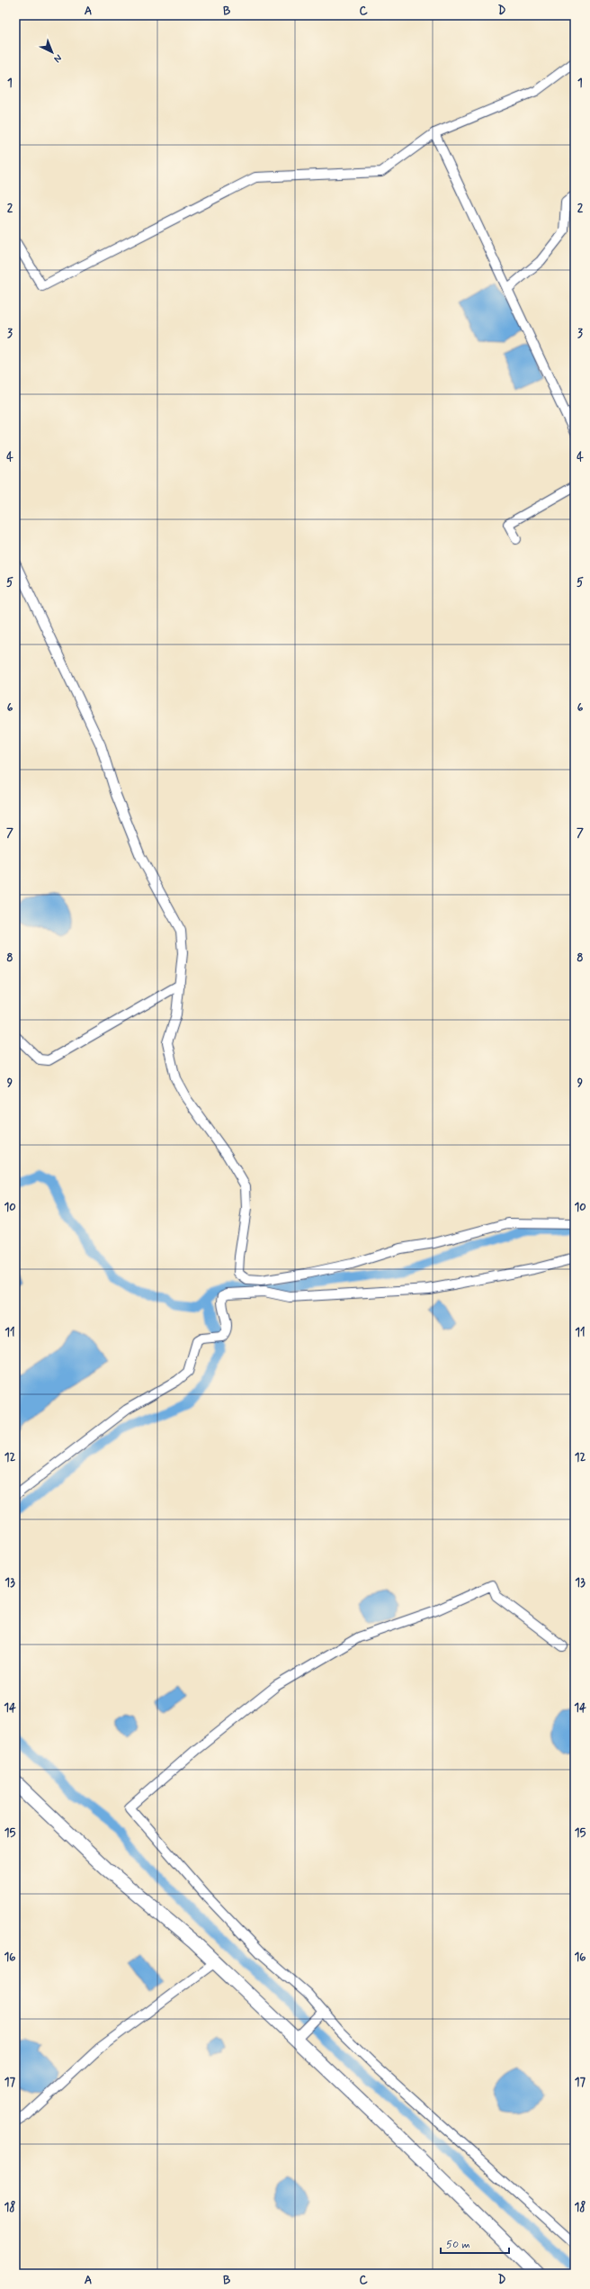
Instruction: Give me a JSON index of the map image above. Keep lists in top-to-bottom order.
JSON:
{
  "scale_bar": "50 m",
  "north": "bottom right",
  "grid": {
    "columns": [
      "A",
      "B",
      "C",
      "D"
    ],
    "rows": [
      "1",
      "2",
      "3",
      "4",
      "5",
      "6",
      "7",
      "8",
      "9",
      "10",
      "11",
      "12",
      "13",
      "14",
      "15",
      "16",
      "17",
      "18"
    ]
  }
}
